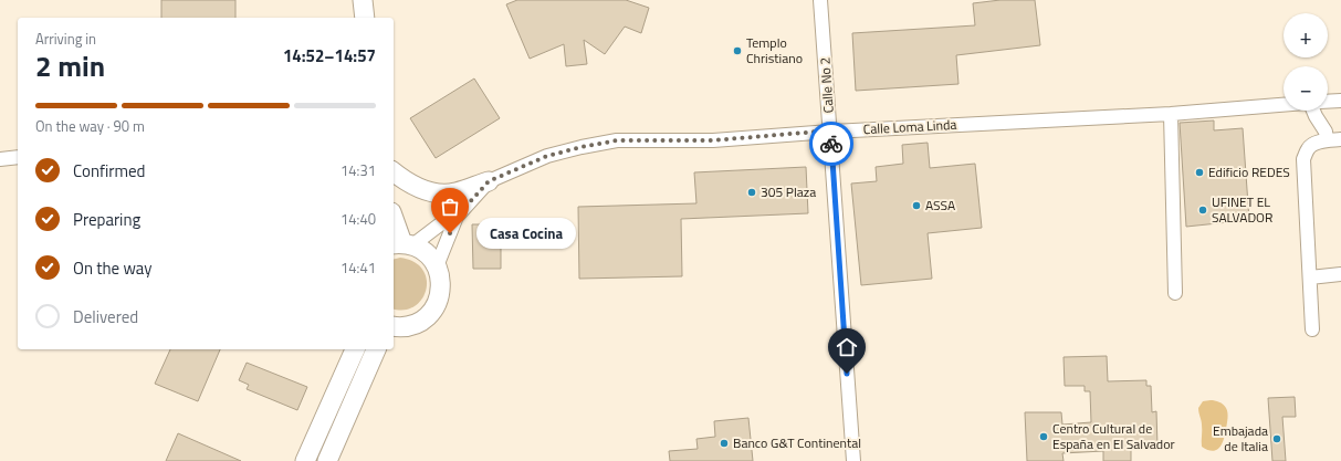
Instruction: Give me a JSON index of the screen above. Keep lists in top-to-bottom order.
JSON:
{
  "streets": {
    "street": ["Calle No 2", "Calle Loma Linda"]
  },
  "crossings": [
    ["Calle No 2", "Calle Loma Linda"]
  ],
  "places": [
    "Templo Christiano",
    "Edificio REDES",
    "305 Plaza",
    "ASSA",
    "UFINET EL SALVADOR",
    "Casa Cocina",
    "Centro Cultural de España en El Salvador",
    "Embajada de Italia",
    "Banco G&T Continental"
  ],
  "page": {
    "map_buttons": ["+", "−"],
    "heading": ["2 min", "Arriving in", "14:52–14:57"],
    "bar": "On the way · 90 m",
    "list": [
      ["Confirmed", "14:31"],
      ["Preparing", "14:40"],
      ["On the way", "14:41"],
      "Delivered"
    ],
    "bubble": "Casa Cocina"
  }
}
